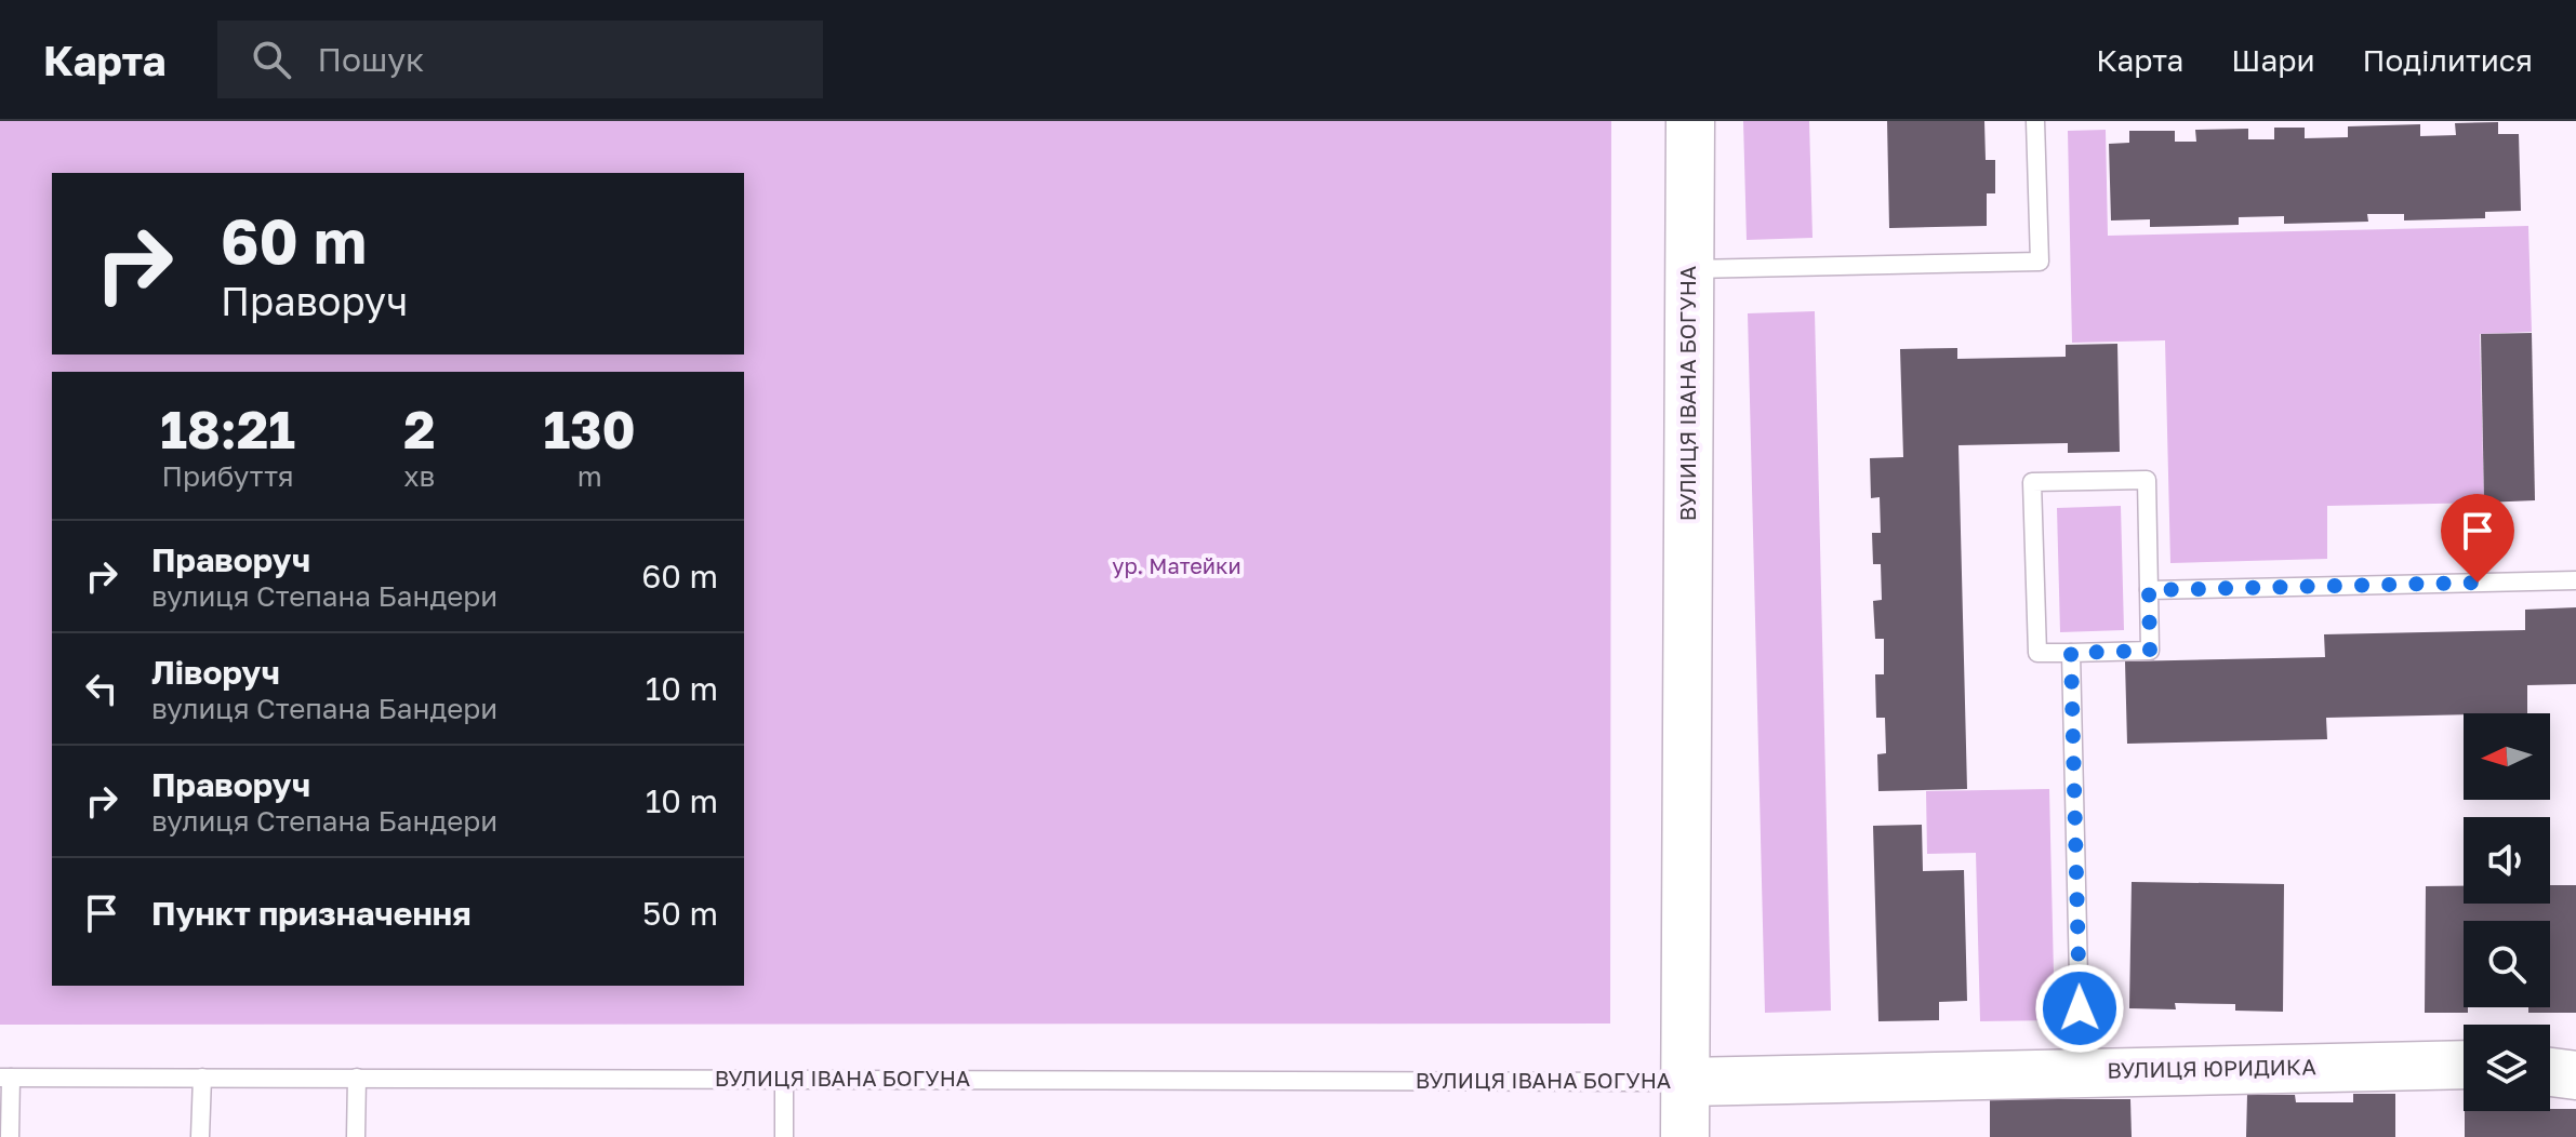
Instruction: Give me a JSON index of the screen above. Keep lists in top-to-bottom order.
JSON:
{
  "streets": {
    "main road": ["ВУЛИЦЯ ІВАНА БОГУНА", "ВУЛИЦЯ ЮРИДИКА"]
  },
  "crossings": [
    ["ВУЛИЦЯ ІВАНА БОГУНА", "ВУЛИЦЯ ЮРИДИКА"]
  ],
  "parks": ["ур. Матейки"],
  "north": "left",
  "page": {
    "header": "Карта",
    "search": "Пошук",
    "nav": ["Карта", "Шари", "Поділитися"],
    "turn": ["60 m", "Праворуч"],
    "eta": [
      "18:21",
      "Прибуття",
      "2",
      "хв",
      "130",
      "m"
    ],
    "list": [
      {
        "name": "Праворуч",
        "note": "вулиця Степана Бандери",
        "value": "60 m"
      },
      {
        "name": "Ліворуч",
        "note": "вулиця Степана Бандери",
        "value": "10 m"
      },
      {
        "name": "Праворуч",
        "note": "вулиця Степана Бандери",
        "value": "10 m"
      },
      {
        "name": "Пункт призначення",
        "value": "50 m"
      }
    ]
  }
}
